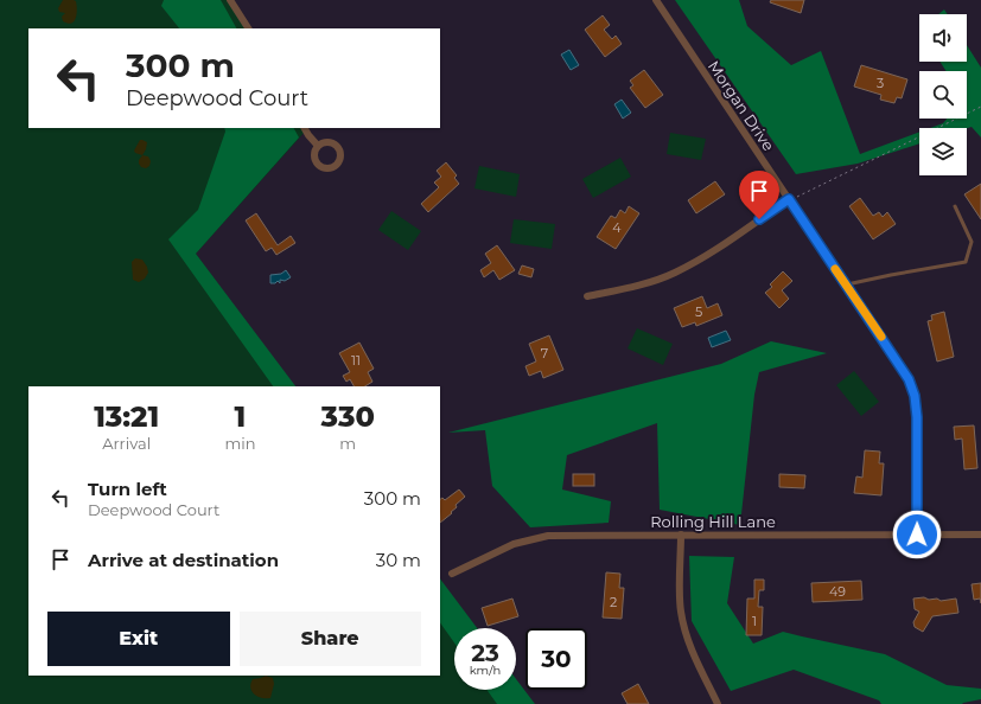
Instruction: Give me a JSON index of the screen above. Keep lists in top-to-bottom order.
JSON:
{
  "streets": {
    "street": ["Morgan Drive", "Rolling Hill Lane"]
  },
  "crossings": [
    ["Morgan Drive", "Rolling Hill Lane"]
  ],
  "house_numbers": [
    "3",
    "4",
    "5",
    "7",
    "11",
    "49",
    "2",
    "1"
  ],
  "page": {
    "turn": ["300 m", "Deepwood Court"],
    "eta": [
      "13:21",
      "Arrival",
      "1",
      "min",
      "330",
      "m"
    ],
    "list": [
      {
        "name": "Turn left",
        "note": "Deepwood Court",
        "value": "300 m"
      },
      {
        "name": "Arrive at destination",
        "value": "30 m"
      }
    ],
    "buttons": ["Exit", "Share"],
    "speed": "23 km/h",
    "limit": "30"
  }
}
